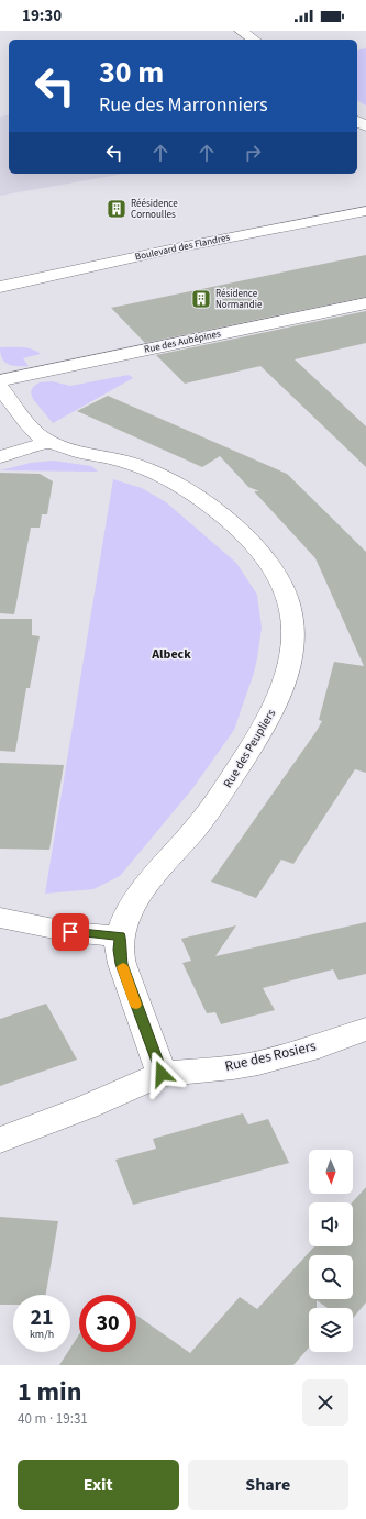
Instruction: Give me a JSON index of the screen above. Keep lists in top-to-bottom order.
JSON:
{
  "streets": {
    "street": [
      "Boulevard des Flandres",
      "Rue des Aubépines",
      "Rue des Peupliers",
      "Rue des Rosiers"
    ]
  },
  "crossings": [
    ["Rue des Peupliers", "Rue des Rosiers"]
  ],
  "districts": ["Albeck"],
  "places": {
    "building": ["Réésidence Cornoulles", "Résidence Normandie"]
  },
  "north": "bottom",
  "page": {
    "status": "19:30",
    "turn": ["30 m", "Rue des Marronniers"],
    "speed": "21 km/h",
    "limit": "30",
    "heading": ["1 min", "40 m · 19:31"],
    "buttons": ["Exit", "Share"]
  }
}
